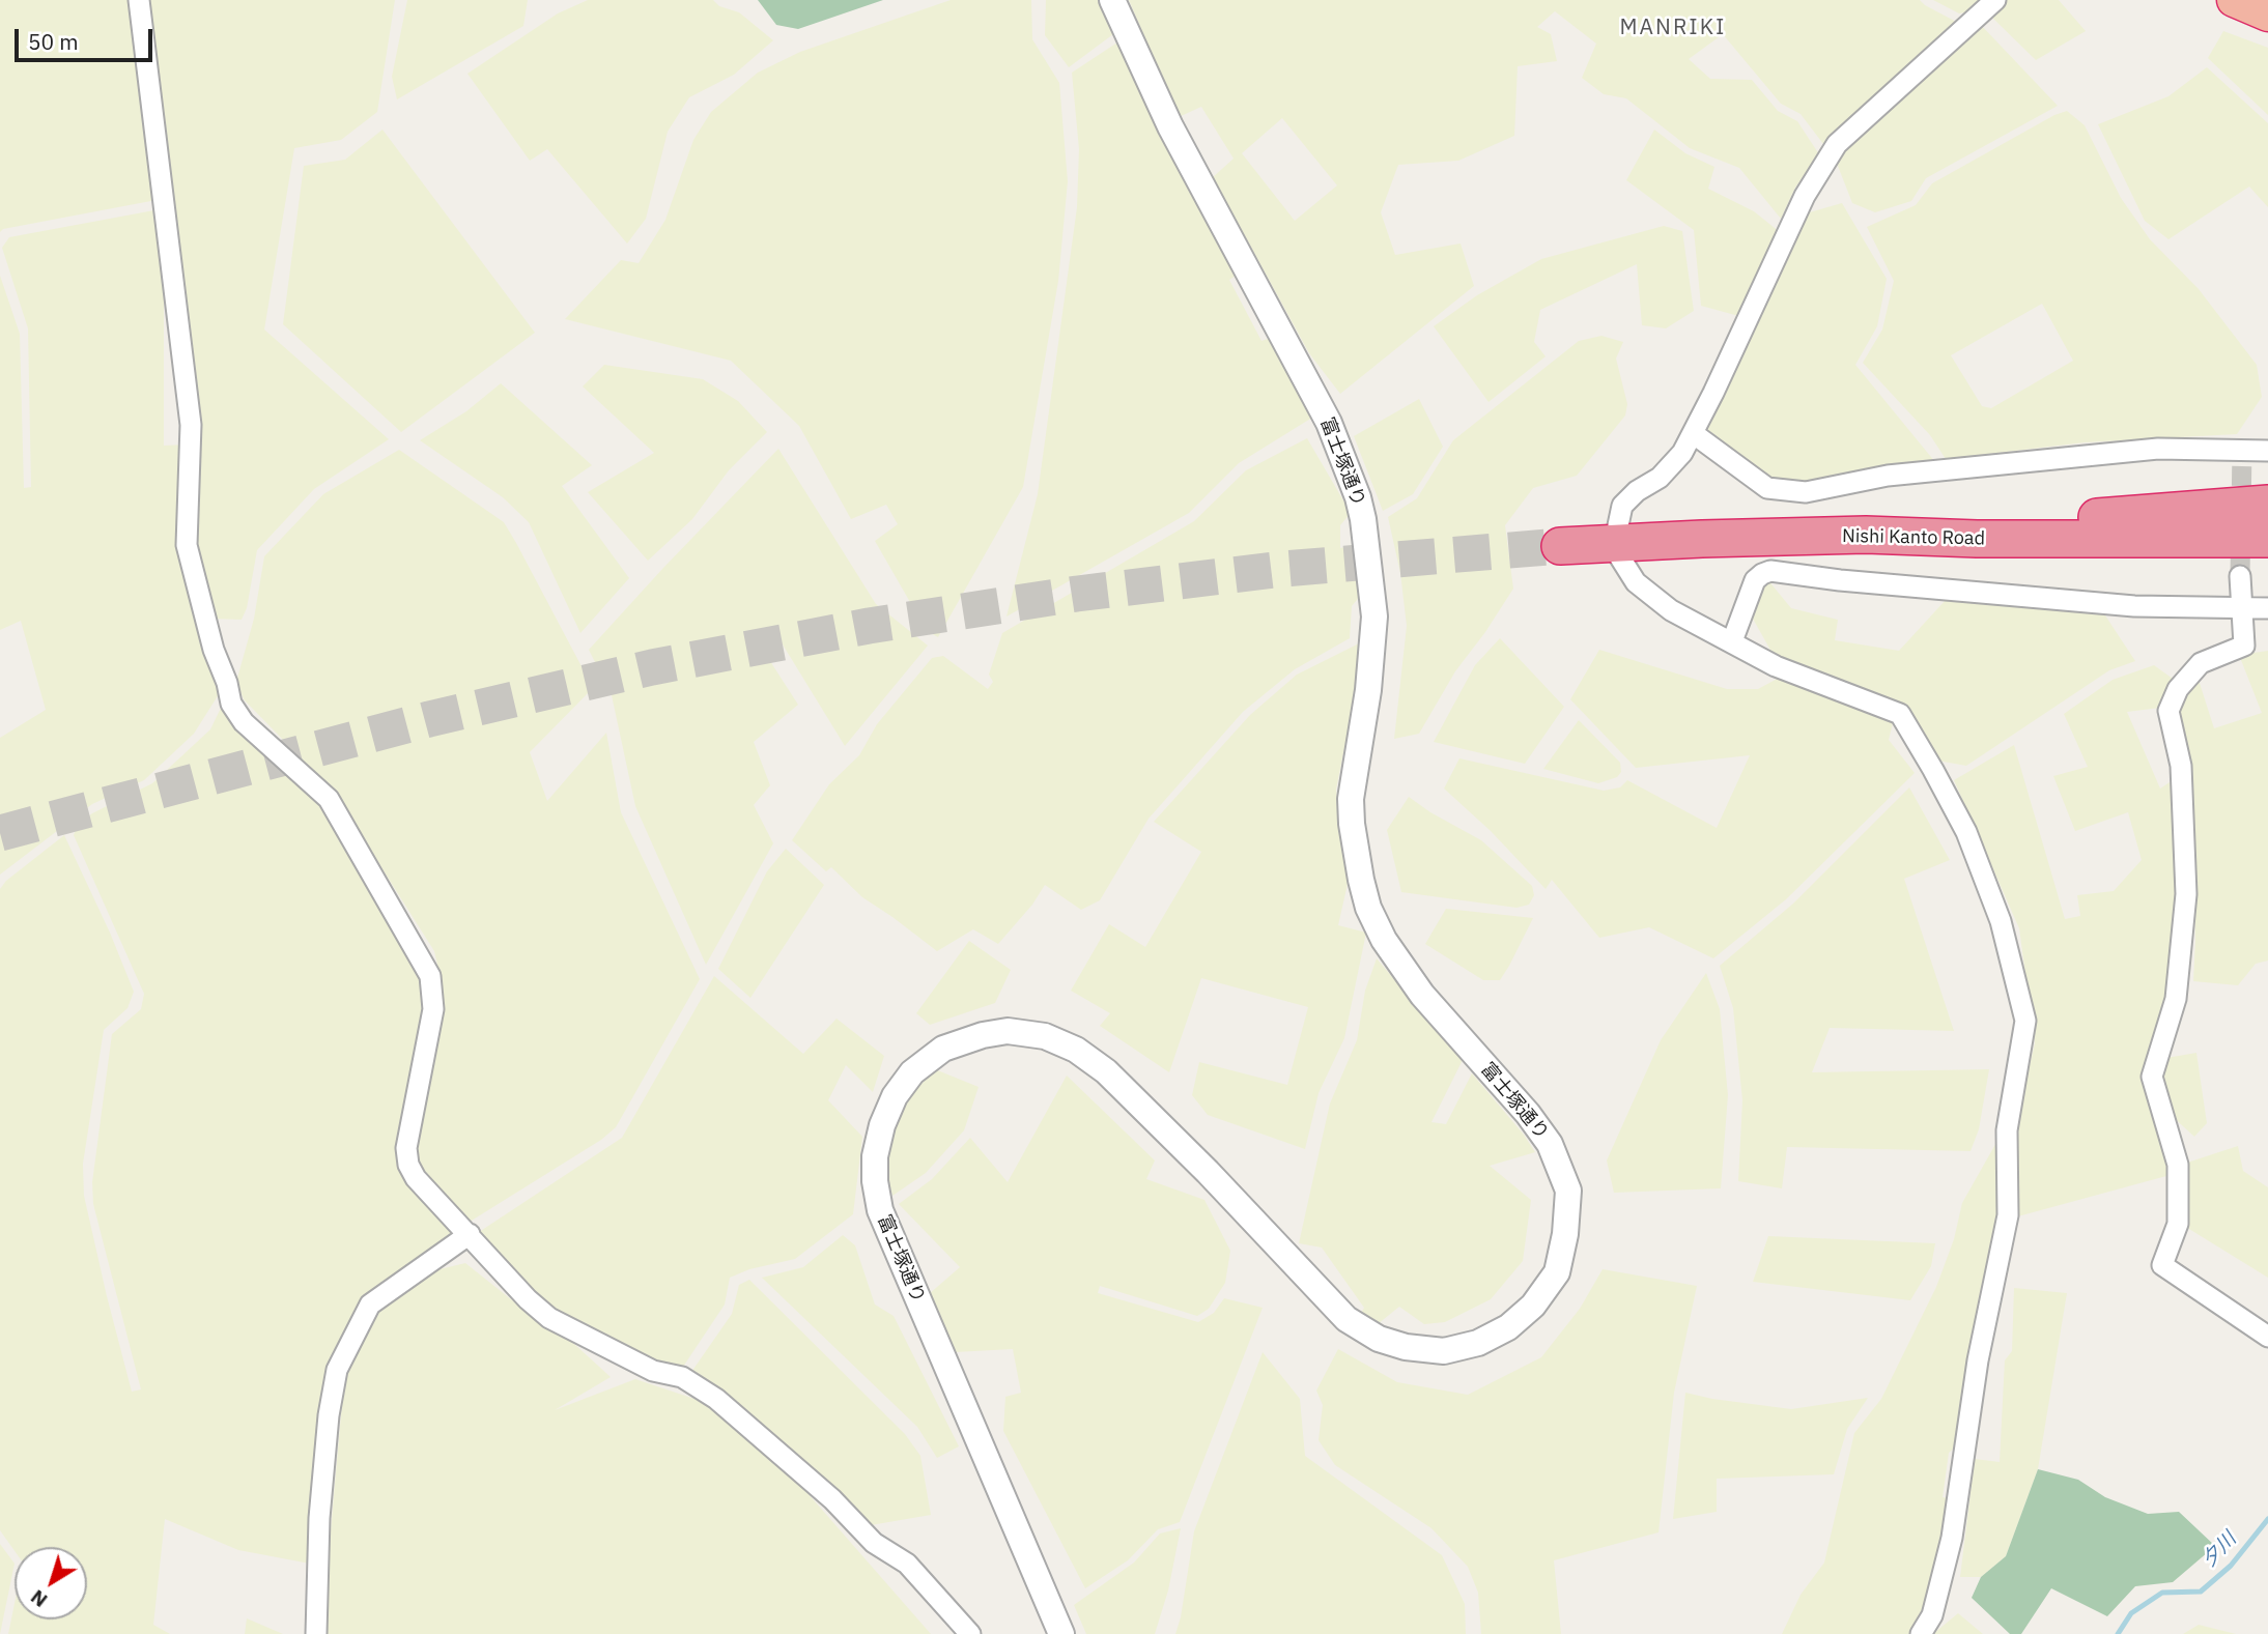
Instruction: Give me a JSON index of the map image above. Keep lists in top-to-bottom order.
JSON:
{
  "streets": {
    "highway": ["Nishi Kanto Road"],
    "street": ["富士塚通り"]
  },
  "districts": ["MANRIKI"],
  "water": ["夕川"],
  "scale_bar": "50 m",
  "north": "bottom left"
}
